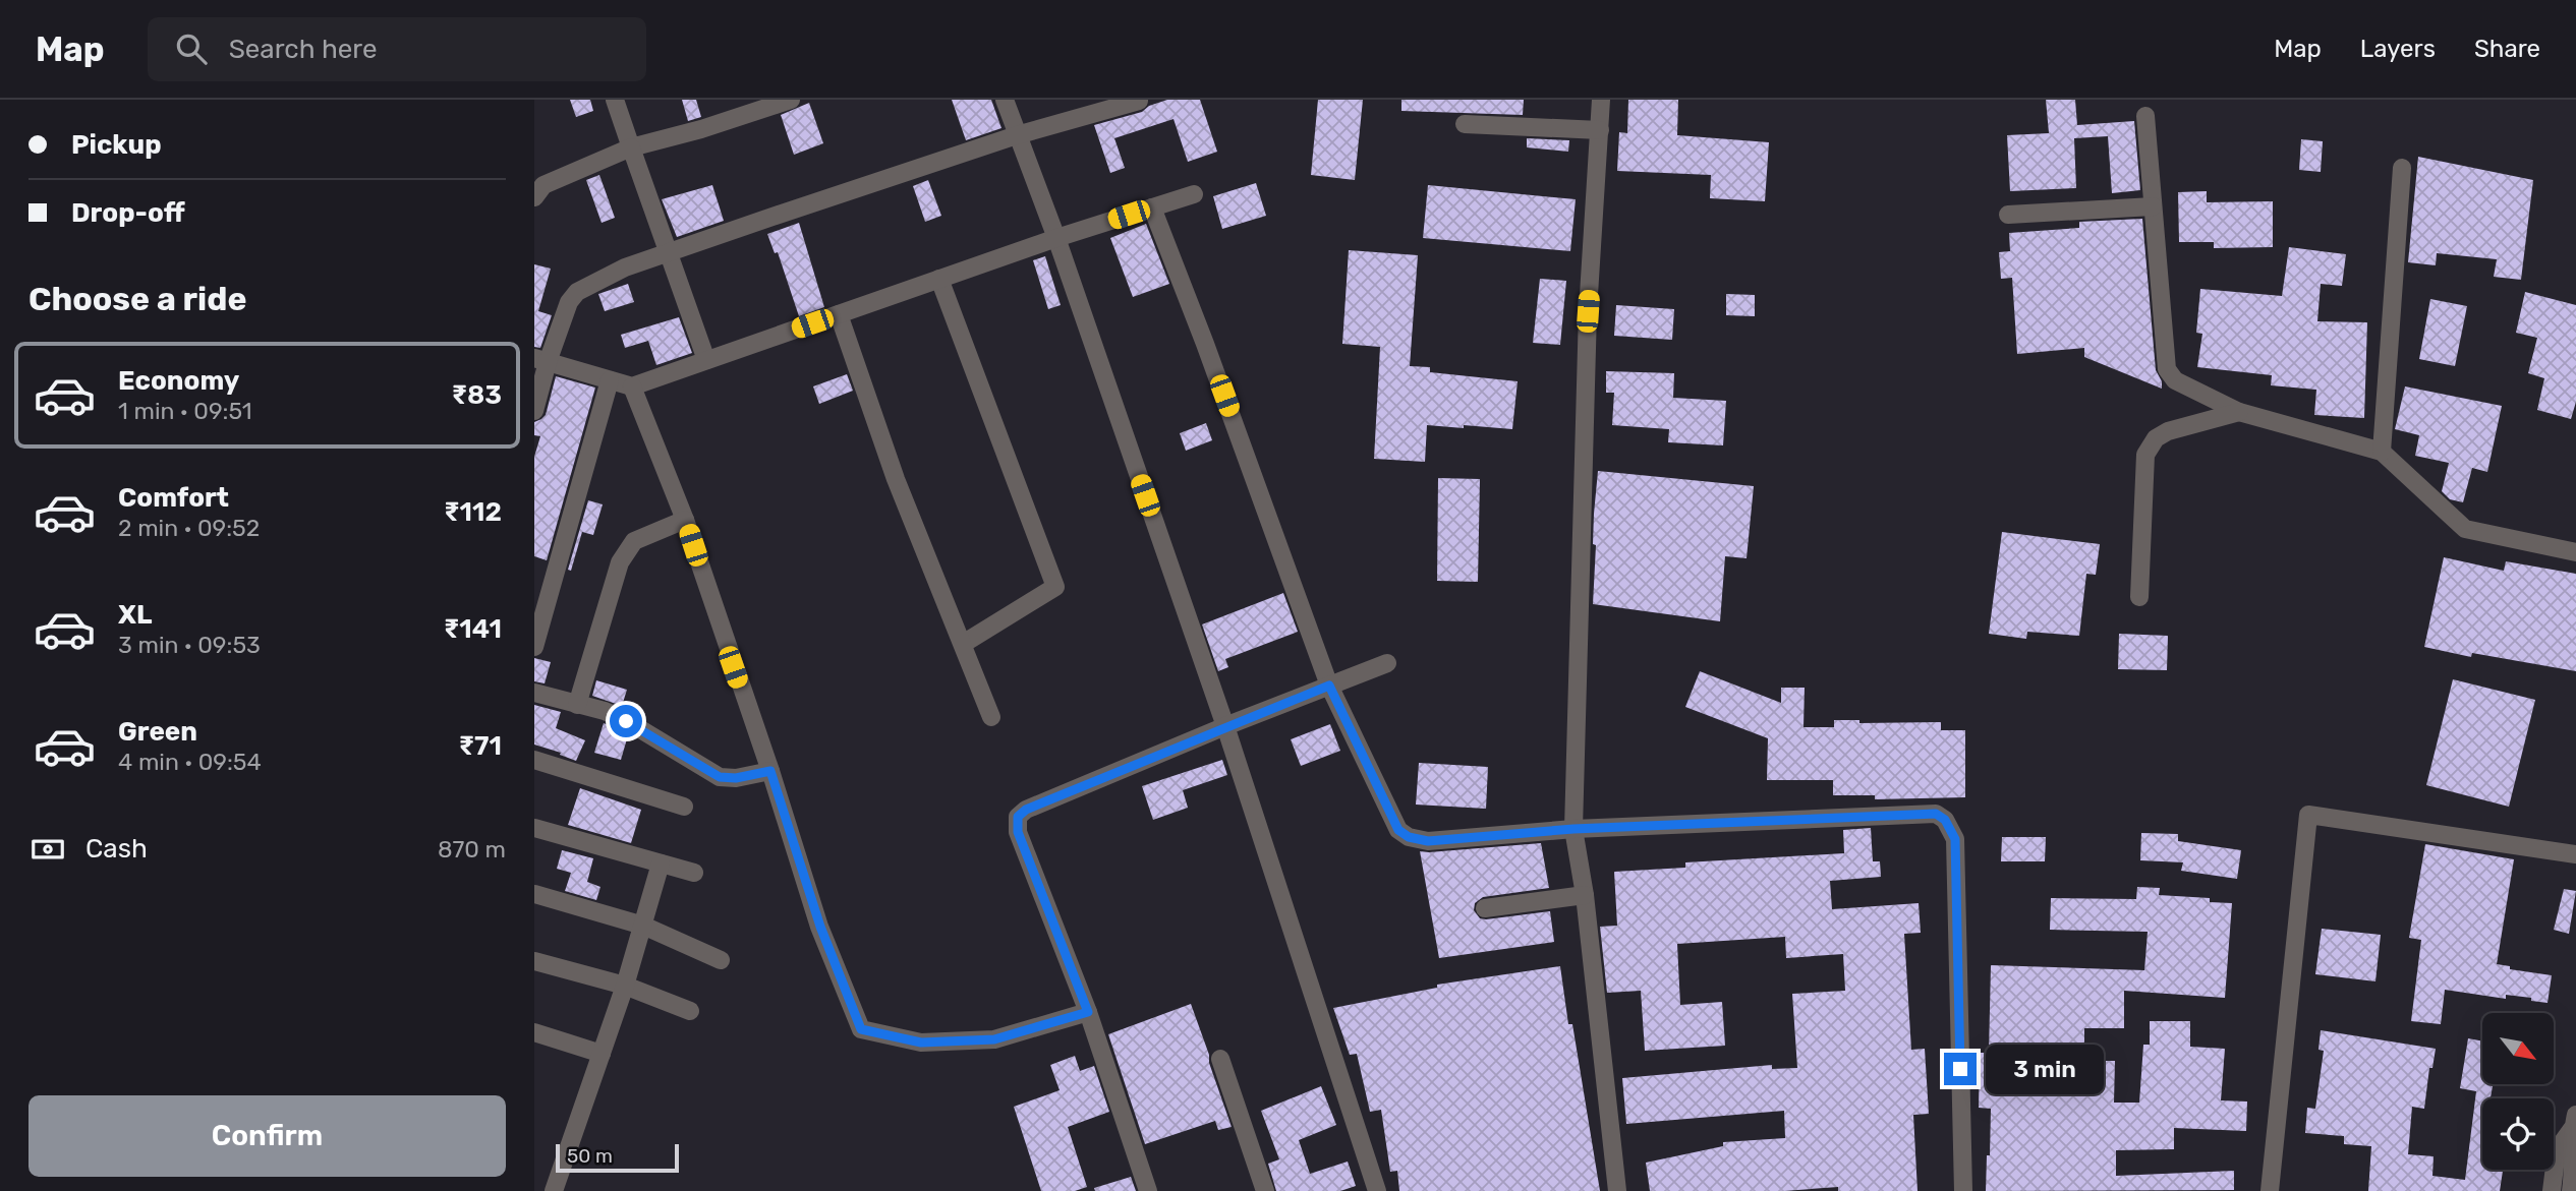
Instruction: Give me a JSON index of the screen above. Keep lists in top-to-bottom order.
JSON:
{
  "scale_bar": "50 m",
  "north": "bottom right",
  "page": {
    "header": "Map",
    "search": "Search here",
    "nav": ["Map", "Layers", "Share"],
    "banner": ["Pickup", "Drop-off"],
    "heading": "Choose a ride",
    "list": [
      {
        "name": "Economy",
        "note": "1 min · 09:51",
        "value": "₹83"
      },
      {
        "name": "Comfort",
        "note": "2 min · 09:52",
        "value": "₹112"
      },
      {
        "name": "XL",
        "note": "3 min · 09:53",
        "value": "₹141"
      },
      {
        "name": "Green",
        "note": "4 min · 09:54",
        "value": "₹71"
      }
    ],
    "pay": ["Cash", "870 m"],
    "bubble": "3 min",
    "buttons": "Confirm",
    "scale": "50 m"
  }
}
